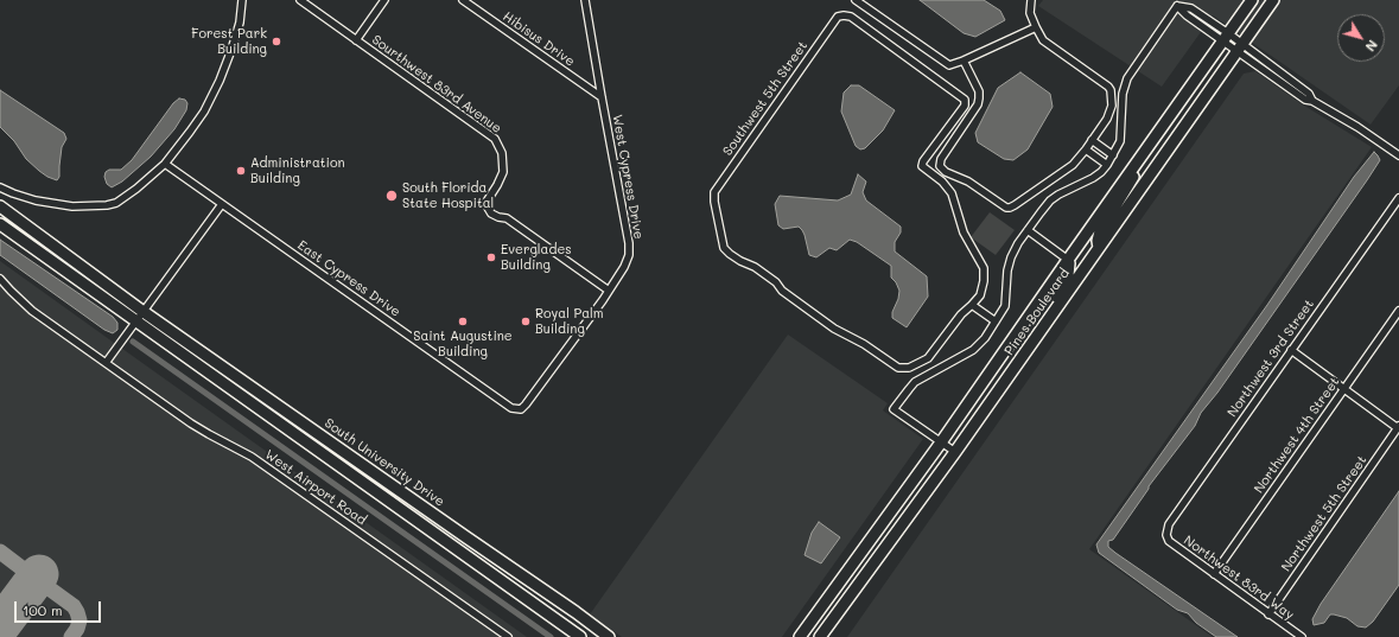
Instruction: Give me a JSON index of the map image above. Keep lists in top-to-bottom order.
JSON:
{
  "streets": {
    "main road": ["Pines Boulevard", "South University Drive"],
    "street": [
      "Hibisus Drive",
      "Sourthwest 83rd Avenue",
      "Southwest 5th Street",
      "West Cypress Drive",
      "East Cypress Drive",
      "Northwest 3rd Street",
      "Northwest 4th Street",
      "West Airport Road",
      "Northwest 5th Street",
      "Northwest 83rd Way"
    ]
  },
  "crossings": [
    ["Hibisus Drive", "West Cypress Drive"],
    ["Sourthwest 83rd Avenue", "West Cypress Drive"],
    ["West Cypress Drive", "East Cypress Drive"],
    ["Northwest 3rd Street", "Northwest 83rd Way"],
    ["Northwest 4th Street", "Northwest 83rd Way"],
    ["Northwest 5th Street", "Northwest 83rd Way"]
  ],
  "places": [
    "Forest Park Building",
    "Administration Building",
    "South Florida State Hospital",
    "Everglades Building",
    "Saint Augustine Building",
    "Royal Palm Building"
  ],
  "scale_bar": "100 m",
  "north": "bottom right"
}
